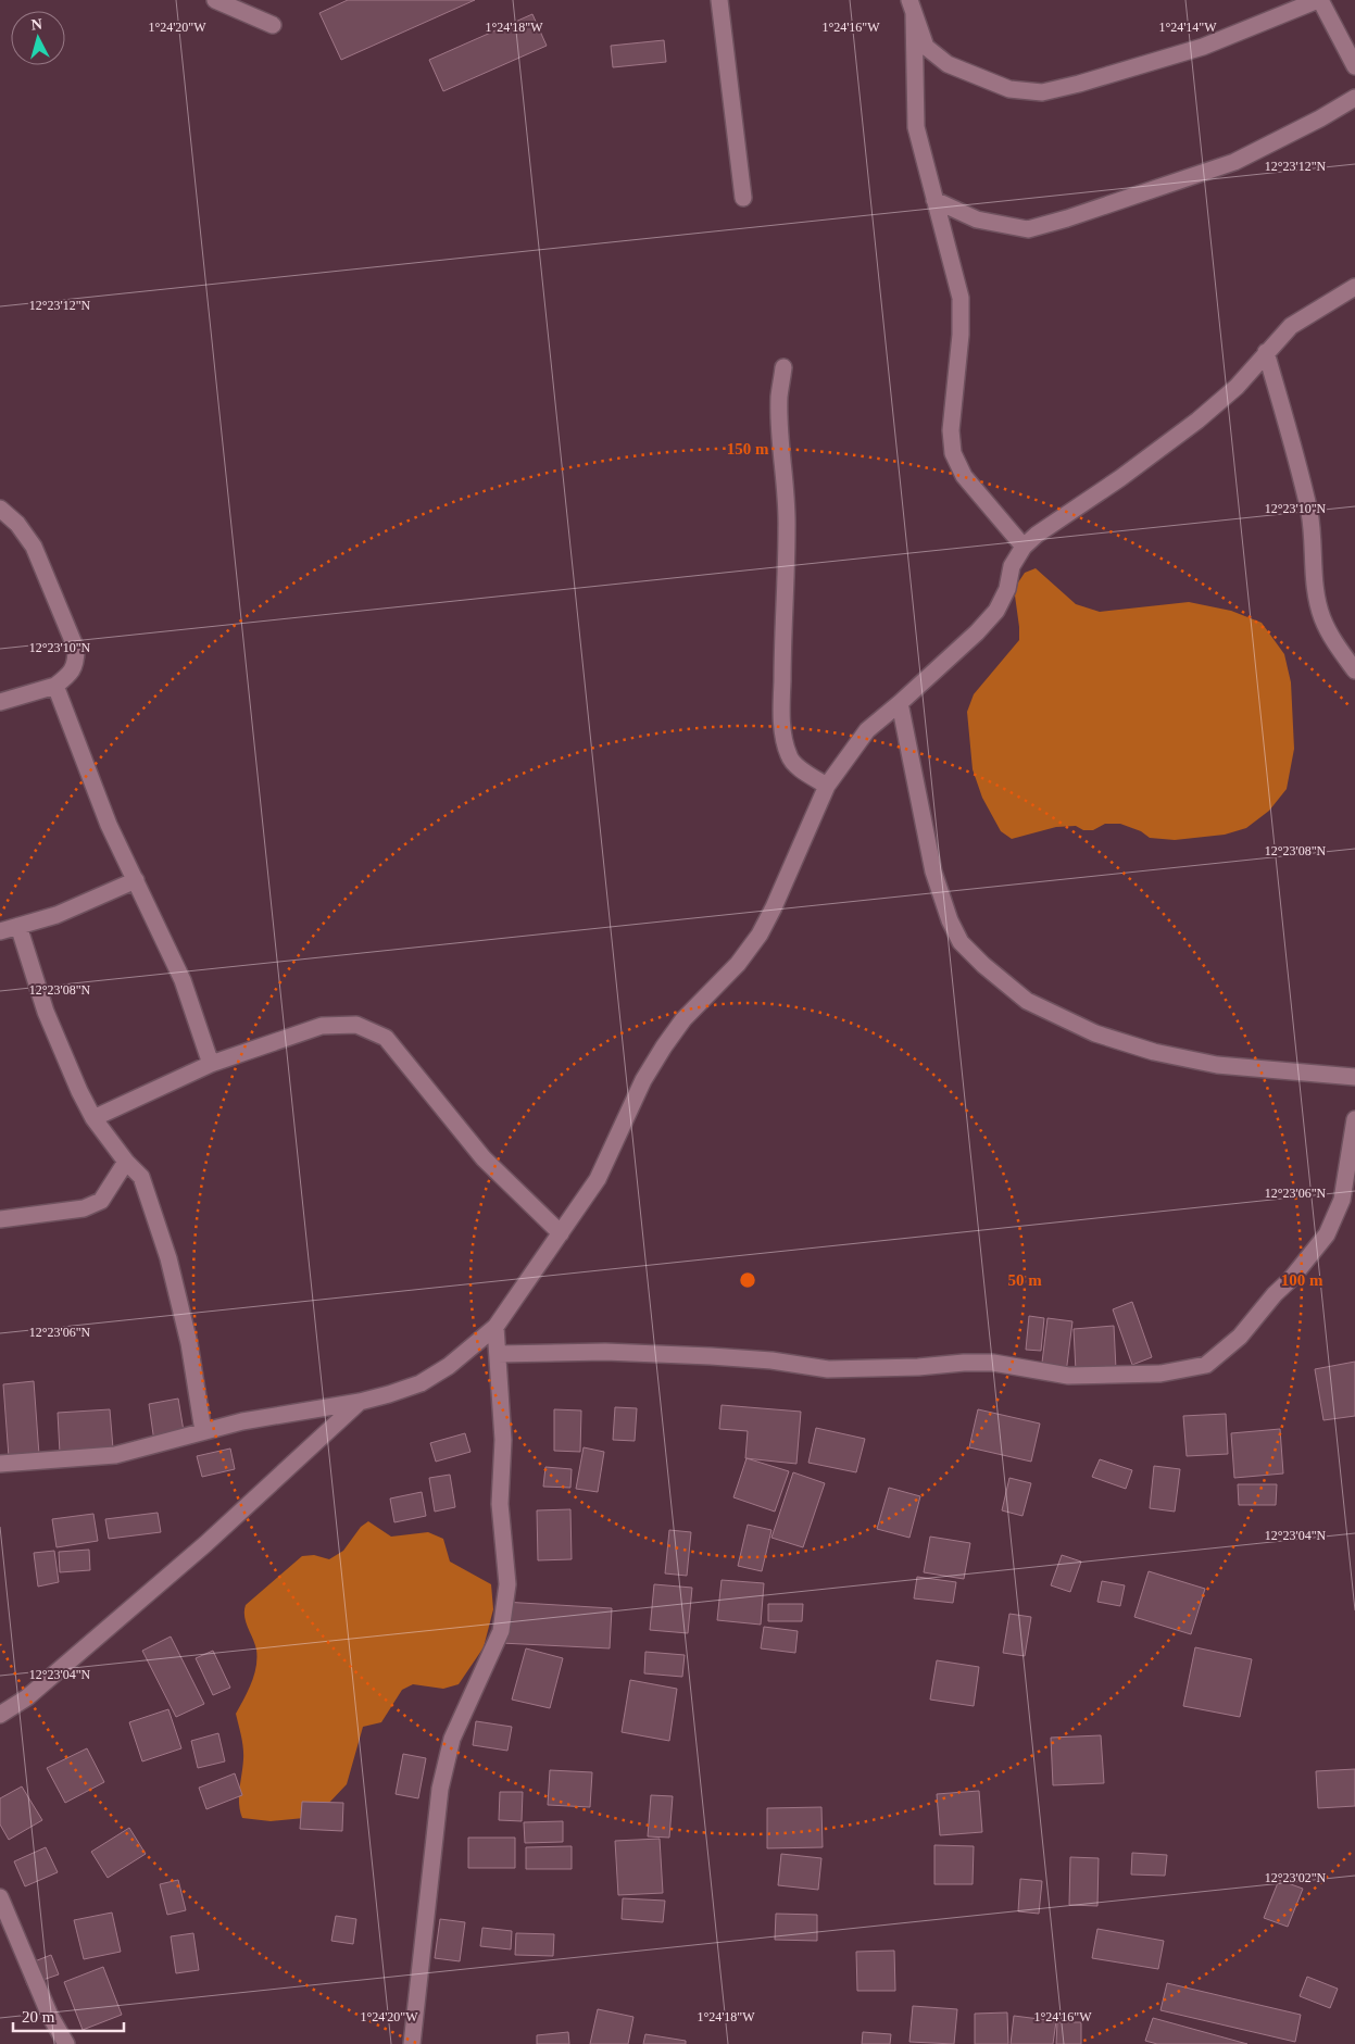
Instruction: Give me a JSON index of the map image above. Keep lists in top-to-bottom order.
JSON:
{
  "scale_bar": "20 m",
  "north": "top",
  "coordinates": [
    "1°24'20\"W",
    "1°24'18\"W",
    "1°24'16\"W",
    "1°24'14\"W",
    "12°23'12\"N",
    "12°23'10\"N",
    "12°23'08\"N",
    "12°23'06\"N",
    "12°23'04\"N",
    "12°23'02\"N"
  ],
  "rings": ["150 m", "50 m", "100 m"]
}
